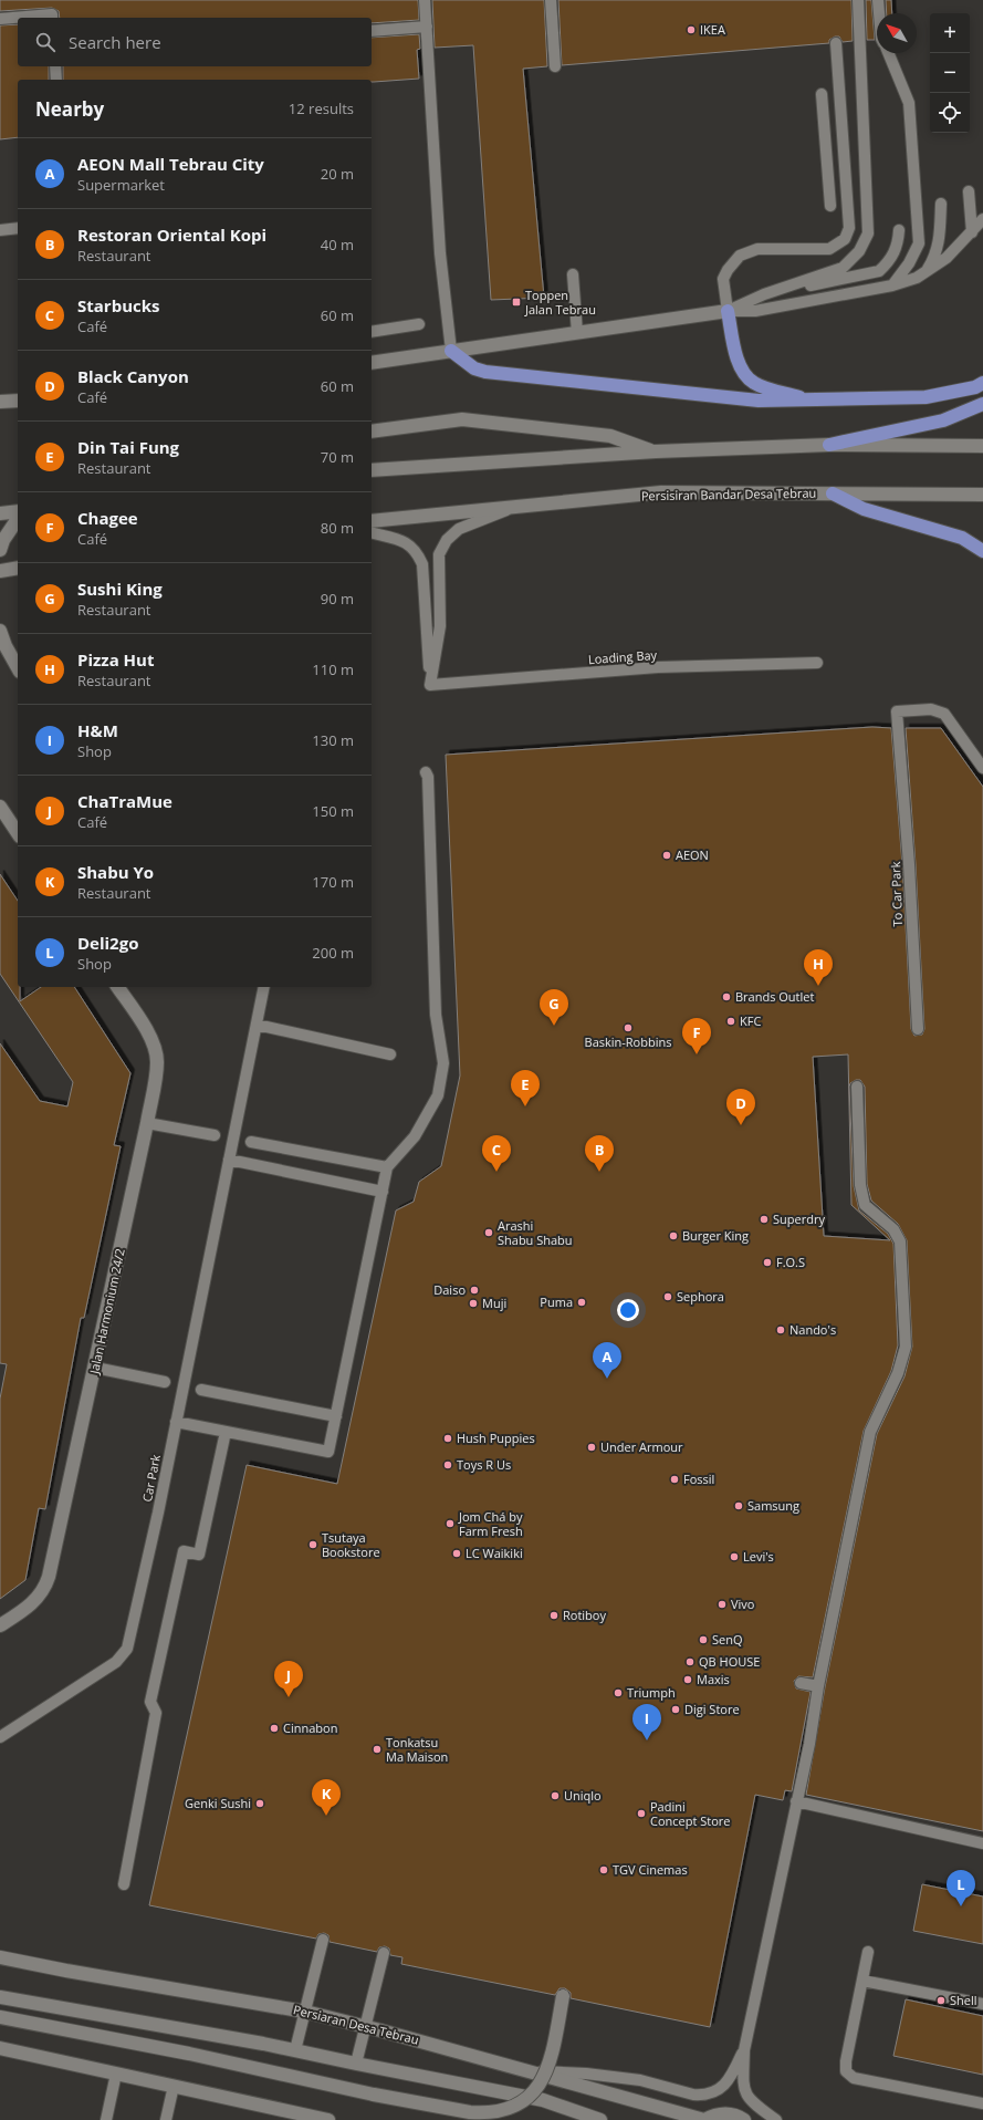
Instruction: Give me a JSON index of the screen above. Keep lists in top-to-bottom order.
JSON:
{
  "streets": {
    "street": ["Persisiran Bandar Desa Tebrau", "Jalan Harmonium 24/2", "Persiaran Desa Tebrau"],
    "lane": ["Loading Bay", "To Car Park", "Car Park"]
  },
  "places": {
    "other": [
      "IKEA",
      "AEON",
      "Brands Outlet",
      "KFC",
      "Baskin-Robbins",
      "Superdry",
      "Arashi Shabu Shabu",
      "Burger King",
      "F.O.S",
      "Daiso",
      "Sephora",
      "Puma",
      "Muji",
      "Nando's",
      "Hush Puppies",
      "Under Armour",
      "Toys R Us",
      "Fossil",
      "Samsung",
      "Jom Chá by Farm Fresh",
      "Tsutaya Bookstore",
      "LC Waikiki",
      "Levi's",
      "Vivo",
      "Rotiboy",
      "SenQ",
      "QB HOUSE",
      "Maxis",
      "Triumph",
      "Digi Store",
      "Cinnabon",
      "Tonkatsu Ma Maison",
      "Uniqlo",
      "Genki Sushi",
      "Padini Concept Store",
      "TGV Cinemas",
      "Shell"
    ],
    "transit": ["Toppen Jalan Tebrau"]
  },
  "north": "top left",
  "page": {
    "map_buttons": ["+", "−"],
    "search": "Search here",
    "heading": ["Nearby", "12 results"],
    "list": [
      {
        "mark": "A",
        "name": "AEON Mall Tebrau City",
        "note": "Supermarket",
        "value": "20 m"
      },
      {
        "mark": "B",
        "name": "Restoran Oriental Kopi",
        "note": "Restaurant",
        "value": "40 m"
      },
      {
        "mark": "C",
        "name": "Starbucks",
        "note": "Café",
        "value": "60 m"
      },
      {
        "mark": "D",
        "name": "Black Canyon",
        "note": "Café",
        "value": "60 m"
      },
      {
        "mark": "E",
        "name": "Din Tai Fung",
        "note": "Restaurant",
        "value": "70 m"
      },
      {
        "mark": "F",
        "name": "Chagee",
        "note": "Café",
        "value": "80 m"
      },
      {
        "mark": "G",
        "name": "Sushi King",
        "note": "Restaurant",
        "value": "90 m"
      },
      {
        "mark": "H",
        "name": "Pizza Hut",
        "note": "Restaurant",
        "value": "110 m"
      },
      {
        "mark": "I",
        "name": "H&M",
        "note": "Shop",
        "value": "130 m"
      },
      {
        "mark": "J",
        "name": "ChaTraMue",
        "note": "Café",
        "value": "150 m"
      },
      {
        "mark": "K",
        "name": "Shabu Yo",
        "note": "Restaurant",
        "value": "170 m"
      },
      {
        "mark": "L",
        "name": "Deli2go",
        "note": "Shop",
        "value": "200 m"
      }
    ],
    "pins": [
      "H",
      "G",
      "F",
      "E",
      "D",
      "B",
      "C",
      "A",
      "J",
      "I",
      "K",
      "L"
    ]
  }
}
